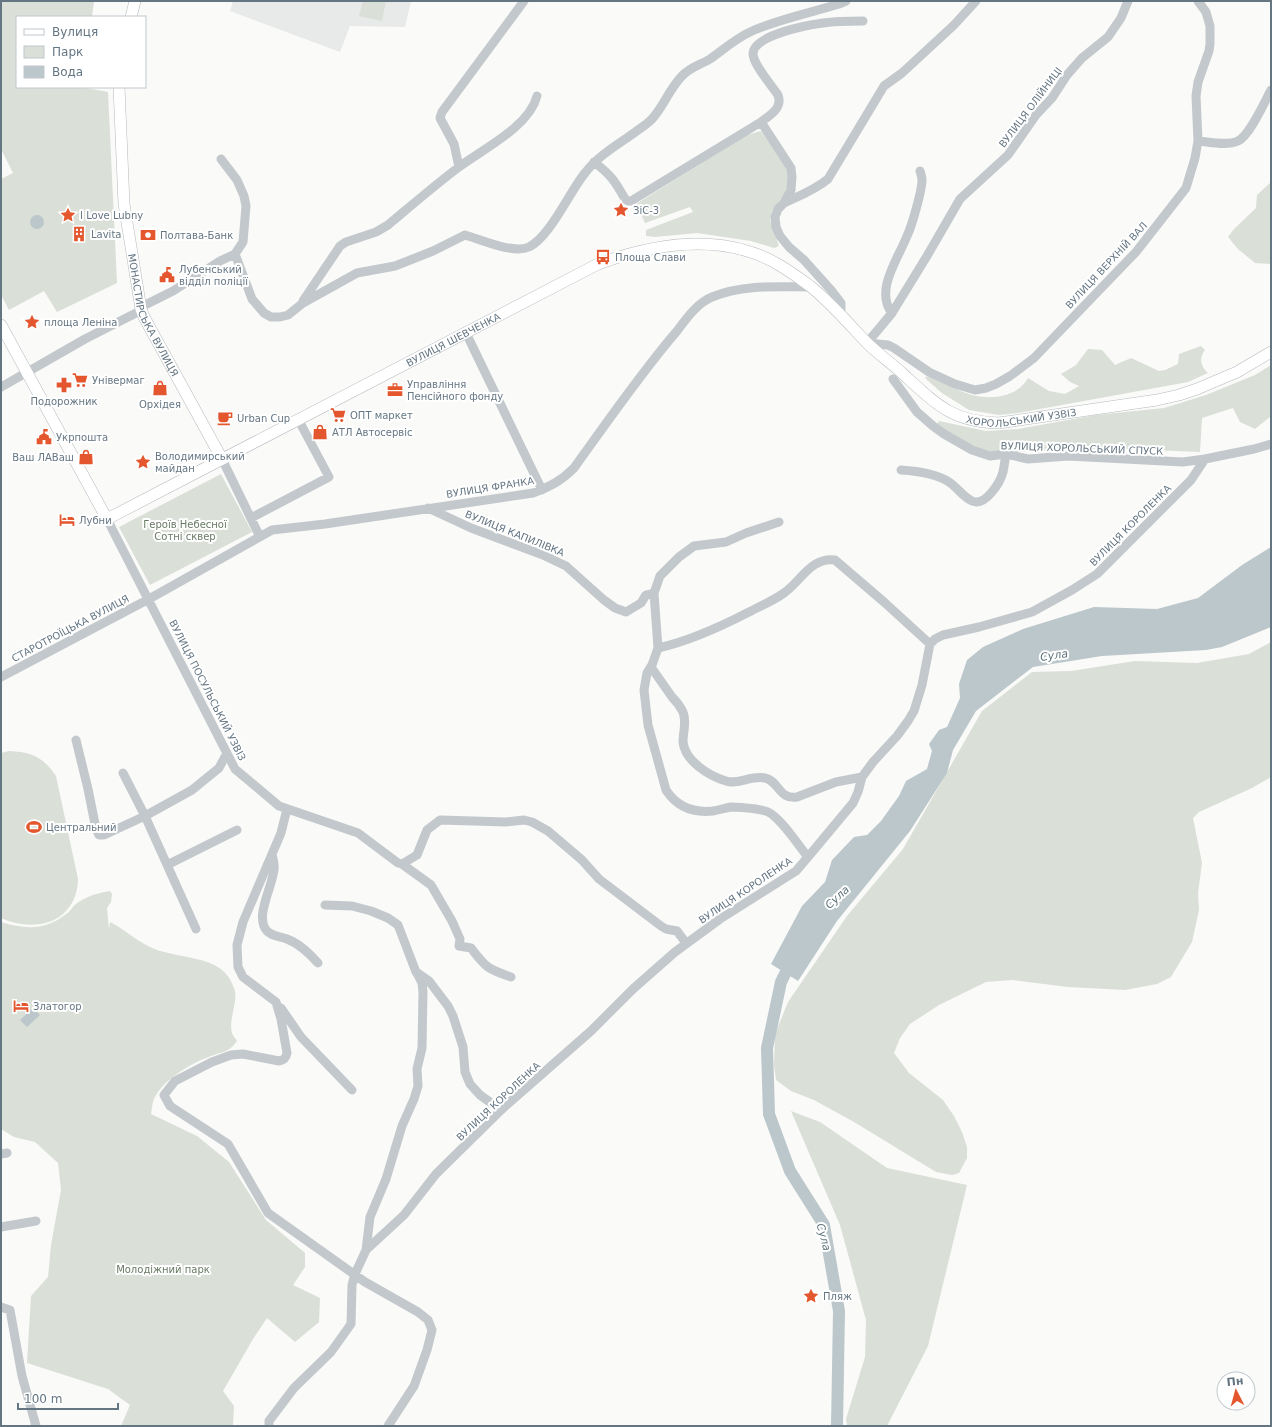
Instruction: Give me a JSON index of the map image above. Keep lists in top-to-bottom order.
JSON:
{
  "streets": {
    "main road": ["МОНАСТИРСЬКА ВУЛИЦЯ", "ВУЛИЦЯ ШЕВЧЕНКА", "ХОРОЛЬСЬКИЙ УЗВІЗ"],
    "street": [
      "ВУЛИЦЯ ОЛІЙНИЦІ",
      "ВУЛИЦЯ ВЕРХНІЙ ВАЛ",
      "ВУЛИЦЯ ХОРОЛЬСЬКИЙ СПУСК",
      "ВУЛИЦЯ ФРАНКА",
      "ВУЛИЦЯ КОРОЛЕНКА",
      "ВУЛИЦЯ КАПИЛІВКА",
      "СТАРОТРОЇЦЬКА ВУЛИЦЯ",
      "ВУЛИЦЯ ПОСУЛЬСЬКИЙ УЗВІЗ"
    ]
  },
  "crossings": [
    ["ВУЛИЦЯ ОЛІЙНИЦІ", "ВУЛИЦЯ ВЕРХНІЙ ВАЛ"],
    ["ВУЛИЦЯ ОЛІЙНИЦІ", "ХОРОЛЬСЬКИЙ УЗВІЗ"],
    ["ВУЛИЦЯ ВЕРХНІЙ ВАЛ", "ХОРОЛЬСЬКИЙ УЗВІЗ"],
    ["МОНАСТИРСЬКА ВУЛИЦЯ", "ВУЛИЦЯ ШЕВЧЕНКА"],
    ["ВУЛИЦЯ ШЕВЧЕНКА", "ХОРОЛЬСЬКИЙ УЗВІЗ"],
    ["ВУЛИЦЯ ШЕВЧЕНКА", "ВУЛИЦЯ ФРАНКА"],
    ["ВУЛИЦЯ ШЕВЧЕНКА", "ВУЛИЦЯ ПОСУЛЬСЬКИЙ УЗВІЗ"],
    ["ХОРОЛЬСЬКИЙ УЗВІЗ", "ВУЛИЦЯ ФРАНКА"],
    ["ВУЛИЦЯ ХОРОЛЬСЬКИЙ СПУСК", "ВУЛИЦЯ КОРОЛЕНКА"],
    ["ВУЛИЦЯ ФРАНКА", "ВУЛИЦЯ КАПИЛІВКА"],
    ["ВУЛИЦЯ ФРАНКА", "СТАРОТРОЇЦЬКА ВУЛИЦЯ"],
    ["ВУЛИЦЯ ФРАНКА", "ВУЛИЦЯ ПОСУЛЬСЬКИЙ УЗВІЗ"],
    ["СТАРОТРОЇЦЬКА ВУЛИЦЯ", "ВУЛИЦЯ ПОСУЛЬСЬКИЙ УЗВІЗ"]
  ],
  "water": ["Сула"],
  "parks": ["Героїв Небесної Сотні сквер", "Молодіжний парк"],
  "places": {
    "place": [
      "ЗіС-3",
      "I Love Lubny",
      "площа Леніна",
      "Володимирський майдан",
      "Пляж"
    ],
    "building": ["Lavita"],
    "bank": ["Полтава-Банк"],
    "bus stop": ["Площа Слави"],
    "public building": ["Лубенський відділ поліції", "Укрпошта"],
    "supermarket": ["Універмаг", "ОПТ маркет"],
    "pharmacy": ["Подорожник"],
    "shop": ["Орхідея", "АТЛ Автосервіс", "Ваш ЛАВаш"],
    "office": ["Управління Пенсійного фонду"],
    "cafe": ["Urban Cup"],
    "hotel": ["Лубни", "Златогор"],
    "sports": ["Центральний"]
  },
  "legend": ["Вулиця", "Парк", "Вода"],
  "scale_bar": "100 m",
  "north": "top"
}
